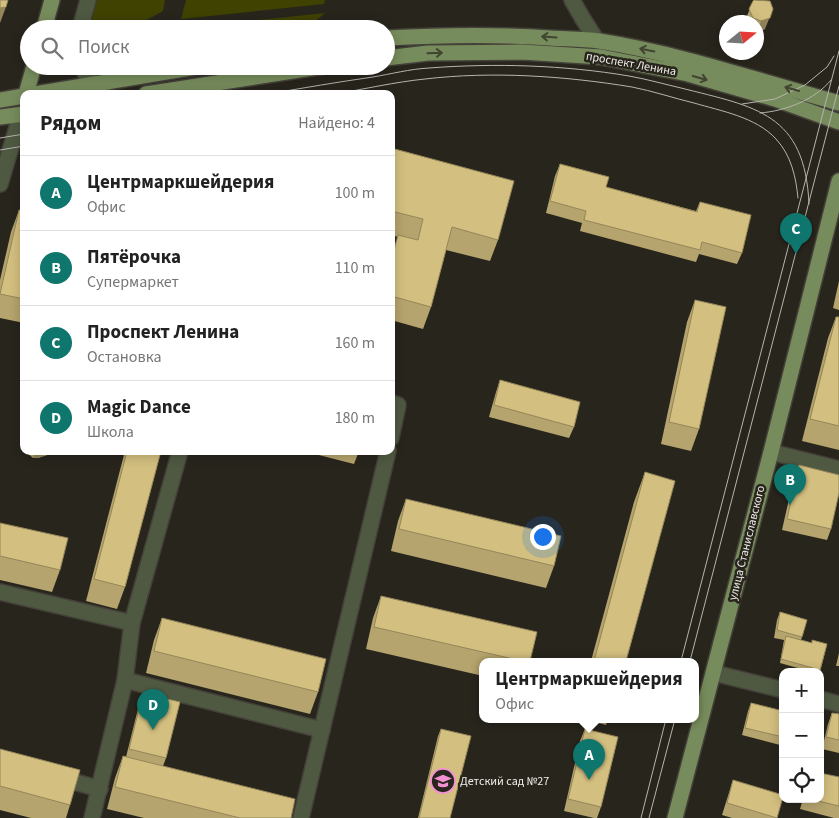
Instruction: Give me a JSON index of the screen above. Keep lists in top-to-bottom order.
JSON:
{
  "streets": {
    "main road": ["проспект Ленина", "улица Станиславского"]
  },
  "places": {
    "school or university": ["Детский сад №27"]
  },
  "north": "right",
  "page": {
    "search": "Поиск",
    "heading": ["Рядом", "Найдено: 4"],
    "list": [
      {
        "mark": "A",
        "name": "Центрмаркшейдерия",
        "note": "Офис",
        "value": "100 m"
      },
      {
        "mark": "B",
        "name": "Пятёрочка",
        "note": "Супермаркет",
        "value": "110 m"
      },
      {
        "mark": "C",
        "name": "Проспект Ленина",
        "note": "Остановка",
        "value": "160 m"
      },
      {
        "mark": "D",
        "name": "Magic Dance",
        "note": "Школа",
        "value": "180 m"
      }
    ],
    "pins": [
      "C",
      "B",
      "D",
      "A"
    ],
    "popup": ["Центрмаркшейдерия", "Офис"],
    "map_buttons": ["+", "−"]
  }
}
